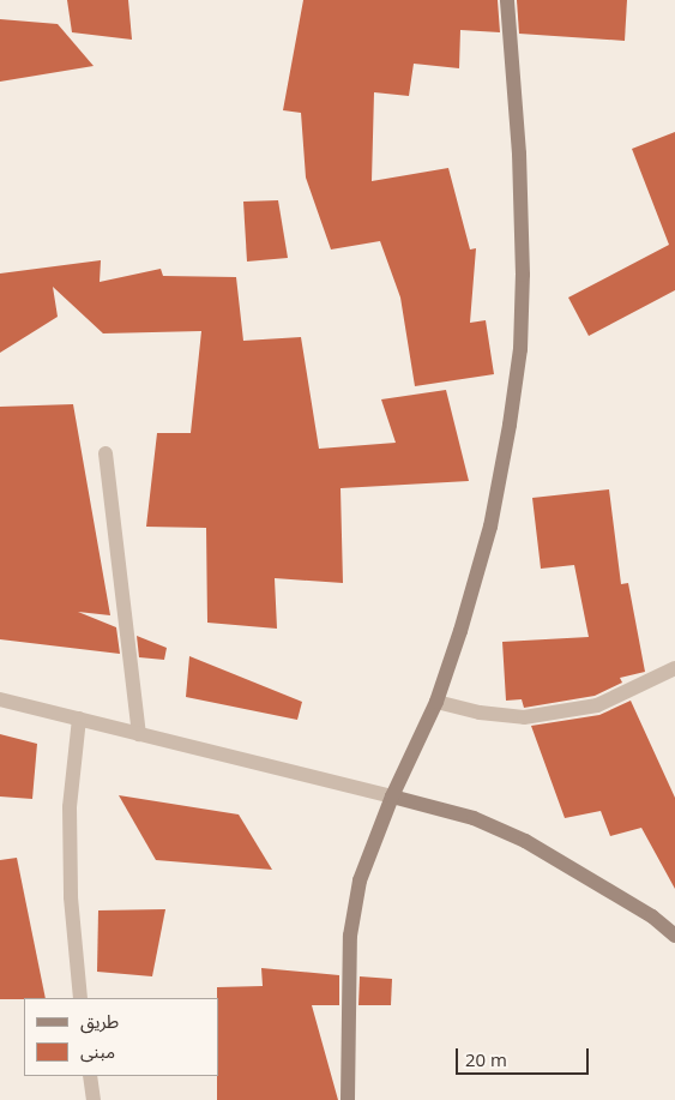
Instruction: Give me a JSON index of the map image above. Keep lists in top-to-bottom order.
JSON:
{
  "legend": ["طريق", "مبنى"],
  "scale_bar": "20 m"
}
